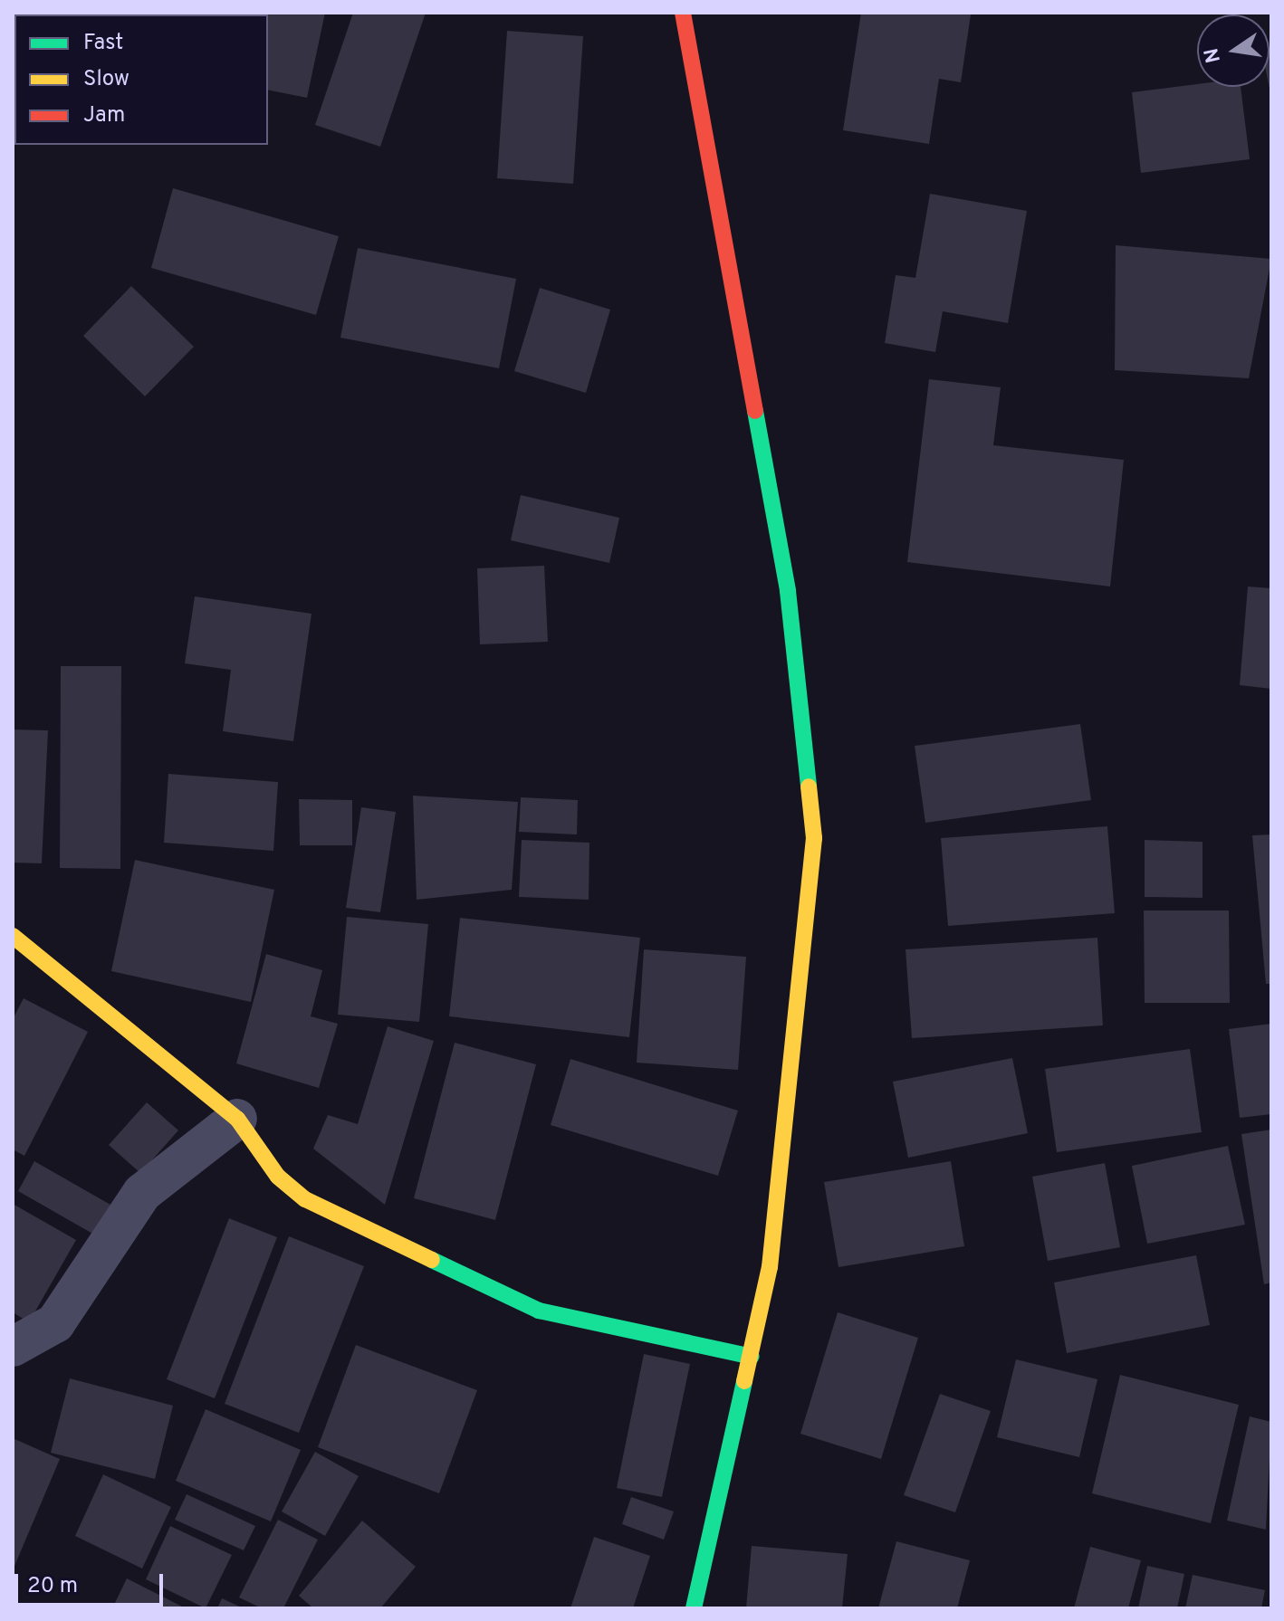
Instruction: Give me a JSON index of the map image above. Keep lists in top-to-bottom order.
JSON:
{
  "legend": ["Fast", "Slow", "Jam"],
  "scale_bar": "20 m",
  "north": "left"
}
